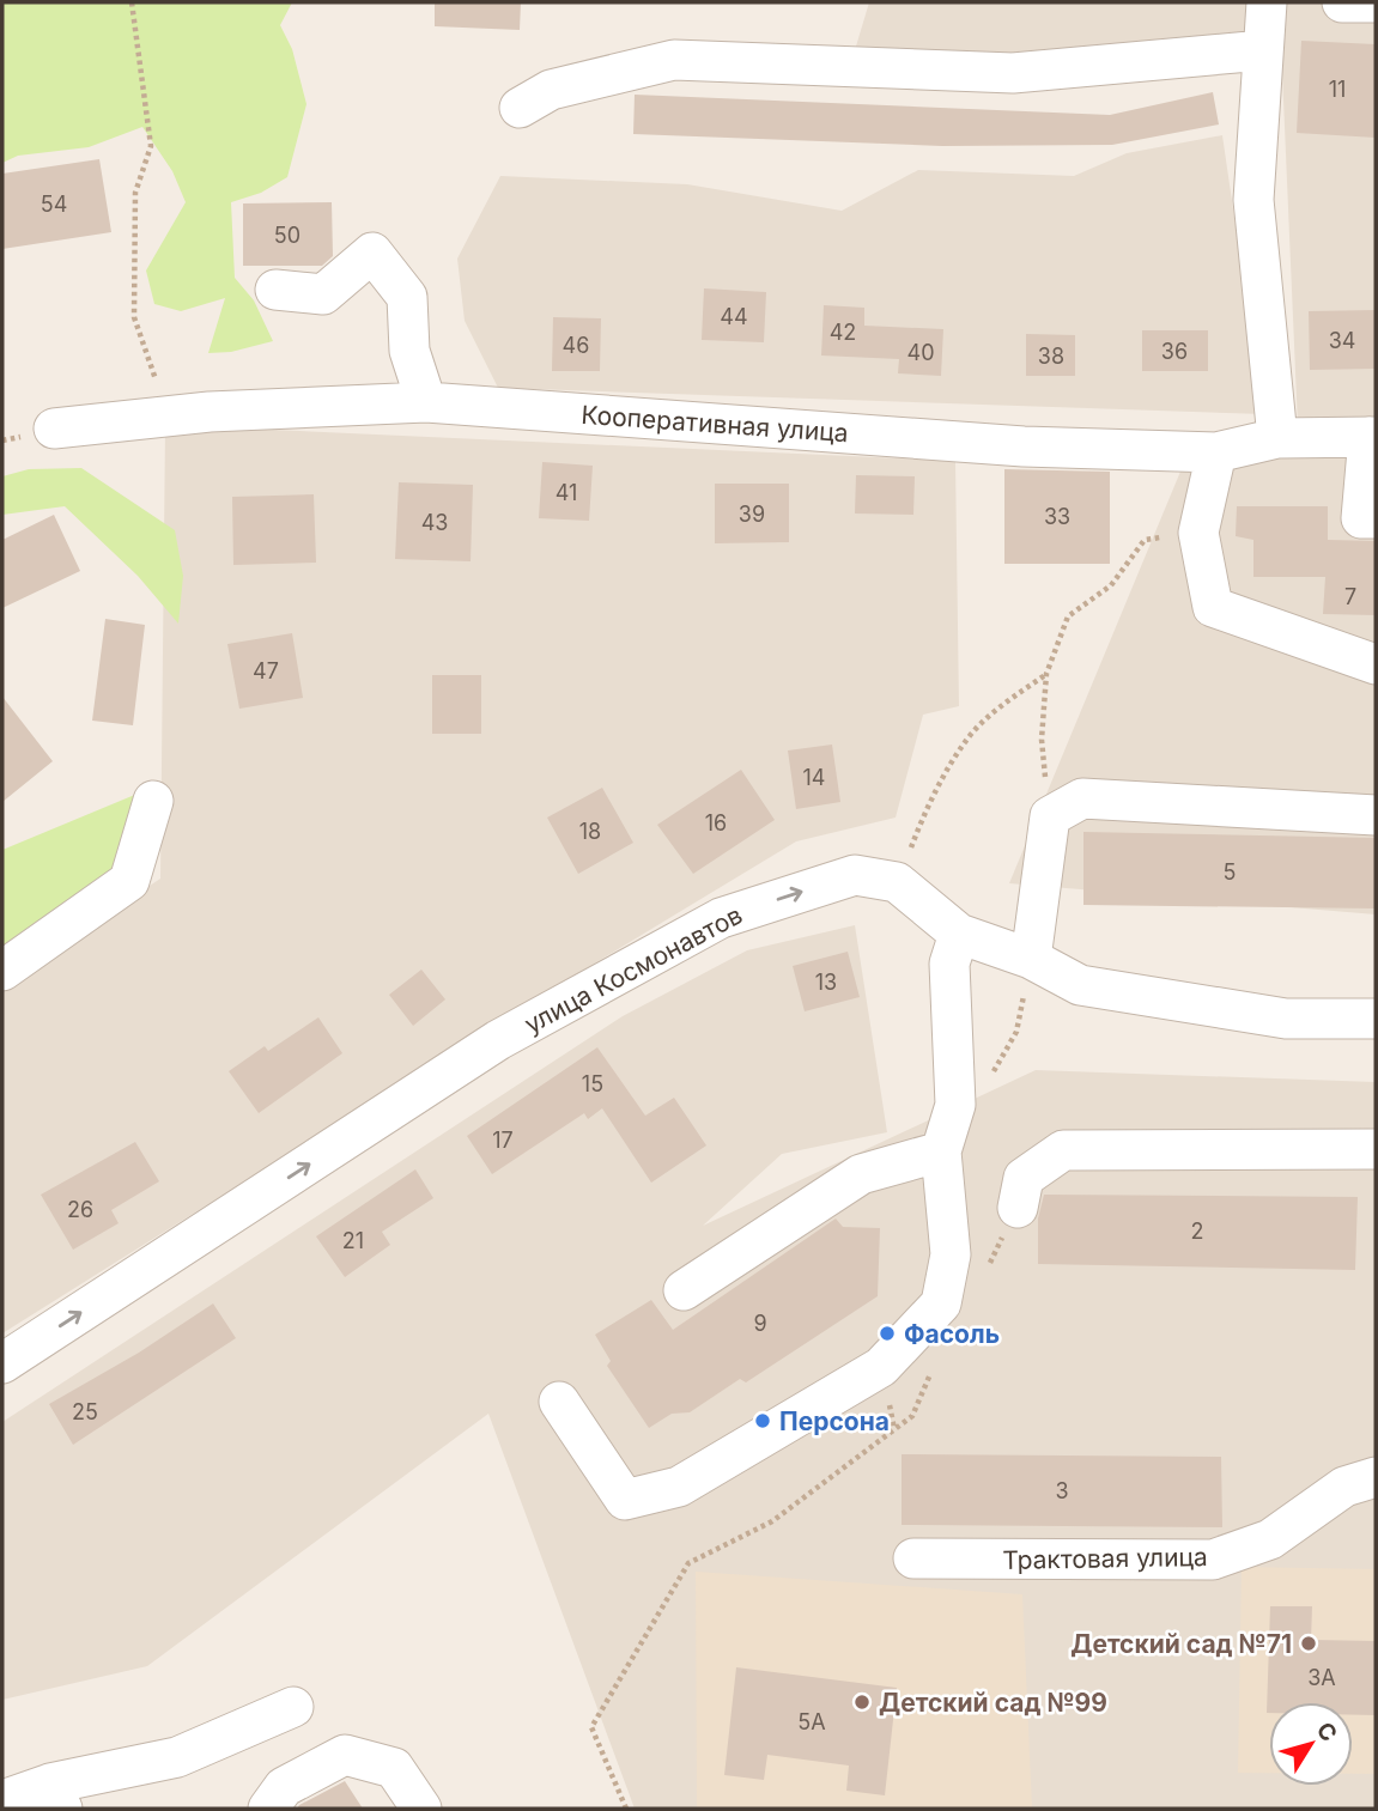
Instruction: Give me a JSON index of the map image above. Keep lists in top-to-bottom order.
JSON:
{
  "streets": {
    "street": ["Кооперативная улица", "улица Космонавтов", "Трактовая улица"]
  },
  "one_way": ["улица Космонавтов"],
  "places": [
    "Фасоль",
    "Персона",
    "Детский сад №71",
    "Детский сад №99"
  ],
  "house_numbers": [
    "11",
    "54",
    "50",
    "44",
    "42",
    "34",
    "46",
    "36",
    "40",
    "38",
    "41",
    "39",
    "33",
    "43",
    "7",
    "47",
    "14",
    "16",
    "18",
    "5",
    "13",
    "15",
    "17",
    "26",
    "2",
    "21",
    "9",
    "25",
    "3",
    "3А",
    "5А"
  ],
  "north": "top right"
}
